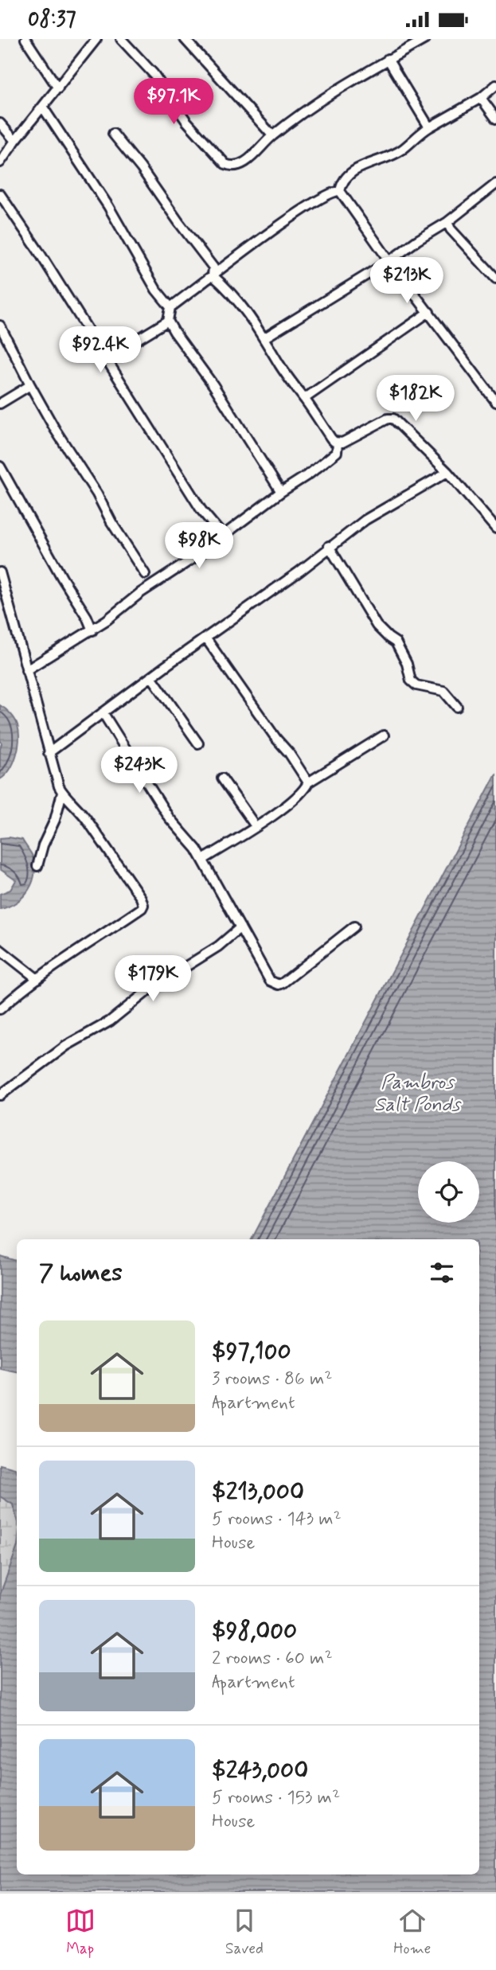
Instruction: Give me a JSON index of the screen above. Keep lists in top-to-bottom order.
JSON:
{
  "water": ["Pambros Salt Ponds"],
  "page": {
    "status": "08:37",
    "price": [
      "$97.1K",
      "$213K",
      "$92.4K",
      "$182K",
      "$98K",
      "$243K",
      "$179K"
    ],
    "heading": "7 homes",
    "list": [
      {
        "name": "$97,100",
        "note": "3 rooms · 86 m² · Apartment"
      },
      {
        "name": "$213,000",
        "note": "5 rooms · 143 m² · House"
      },
      {
        "name": "$98,000",
        "note": "2 rooms · 60 m² · Apartment"
      },
      {
        "name": "$243,000",
        "note": "5 rooms · 153 m² · House"
      }
    ],
    "tabs": ["Map", "Saved", "Home"]
  }
}
